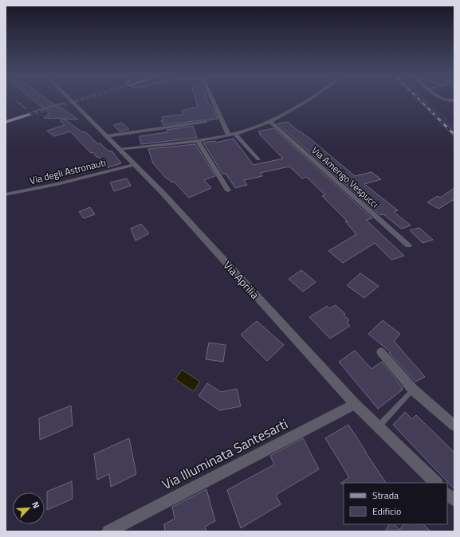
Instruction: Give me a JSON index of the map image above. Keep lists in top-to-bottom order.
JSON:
{
  "streets": {
    "street": [
      "Via degli Astronauti",
      "Via Amerigo Vespucci",
      "Via Aprilia",
      "Via Illuminata Santesarti"
    ]
  },
  "crossings": [
    ["Via degli Astronauti", "Via Aprilia"],
    ["Via Aprilia", "Via Illuminata Santesarti"]
  ],
  "legend": ["Strada", "Edificio"],
  "north": "top right"
}
